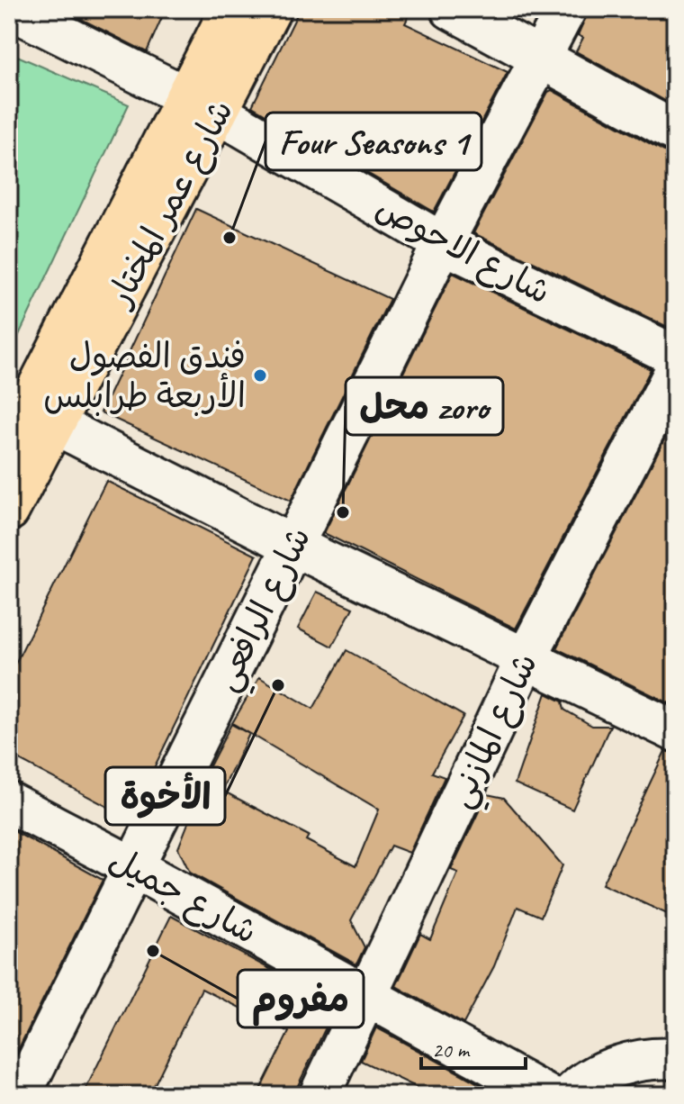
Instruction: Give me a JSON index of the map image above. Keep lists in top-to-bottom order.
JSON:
{
  "streets": {
    "main road": ["شارع عمر المختار"],
    "street": [
      "شارع الاحوص",
      "شارع الرافعي",
      "شارع المازني",
      "شارع جميل"
    ]
  },
  "crossings": [
    ["شارع عمر المختار", "شارع الاحوص"],
    ["شارع الاحوص", "شارع الرافعي"],
    ["شارع الرافعي", "شارع جميل"],
    ["شارع المازني", "شارع جميل"]
  ],
  "places": [
    "Four Seasons 1",
    "فندق الفصول الأربعة طرابلس",
    "محل zoro",
    "الأخوة",
    "مفروم"
  ],
  "scale_bar": "20 m"
}
